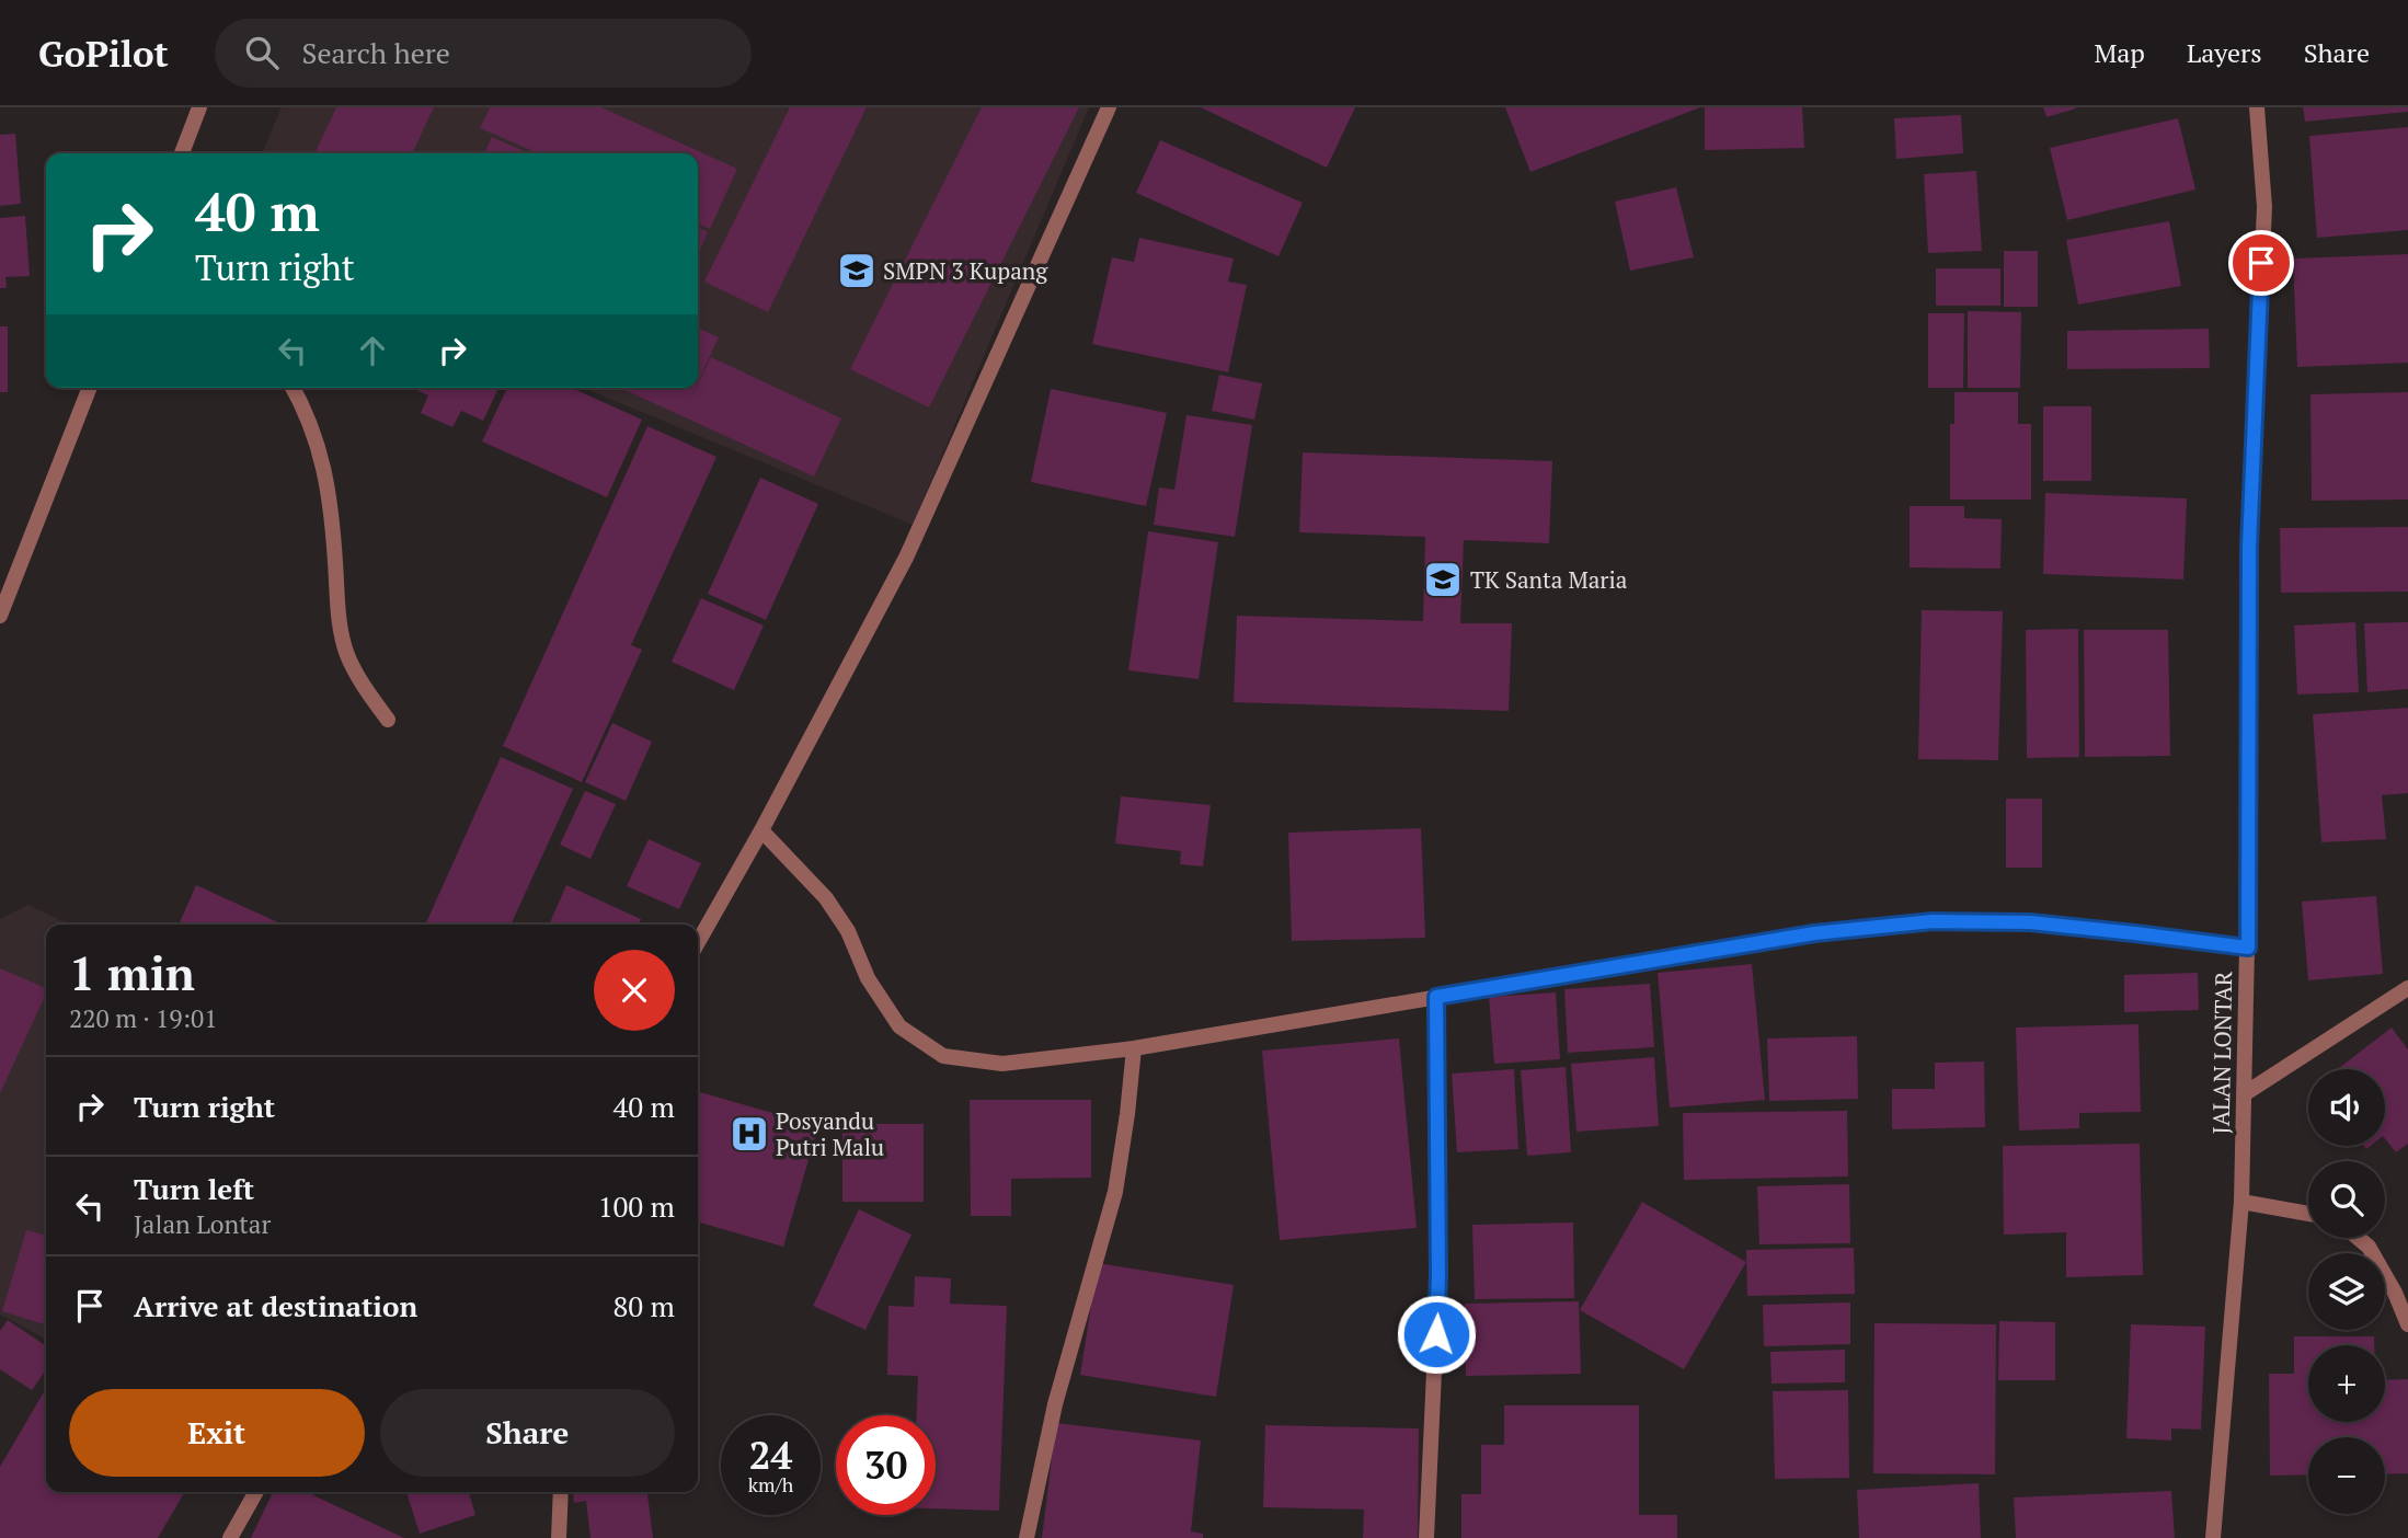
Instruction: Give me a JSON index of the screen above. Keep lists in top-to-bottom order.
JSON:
{
  "streets": {
    "street": ["JALAN LONTAR"]
  },
  "places": {
    "school or university": ["SMPN 3 Kupang", "TK Santa Maria"],
    "hospital": ["Posyandu Putri Malu"]
  },
  "page": {
    "header": "GoPilot",
    "search": "Search here",
    "nav": ["Map", "Layers", "Share"],
    "turn": ["40 m", "Turn right"],
    "heading": ["1 min", "220 m · 19:01"],
    "list": [
      {
        "name": "Turn right",
        "value": "40 m"
      },
      {
        "name": "Turn left",
        "note": "Jalan Lontar",
        "value": "100 m"
      },
      {
        "name": "Arrive at destination",
        "value": "80 m"
      }
    ],
    "map_buttons": ["+", "−"],
    "buttons": ["Exit", "Share"],
    "speed": "24 km/h",
    "limit": "30"
  }
}
